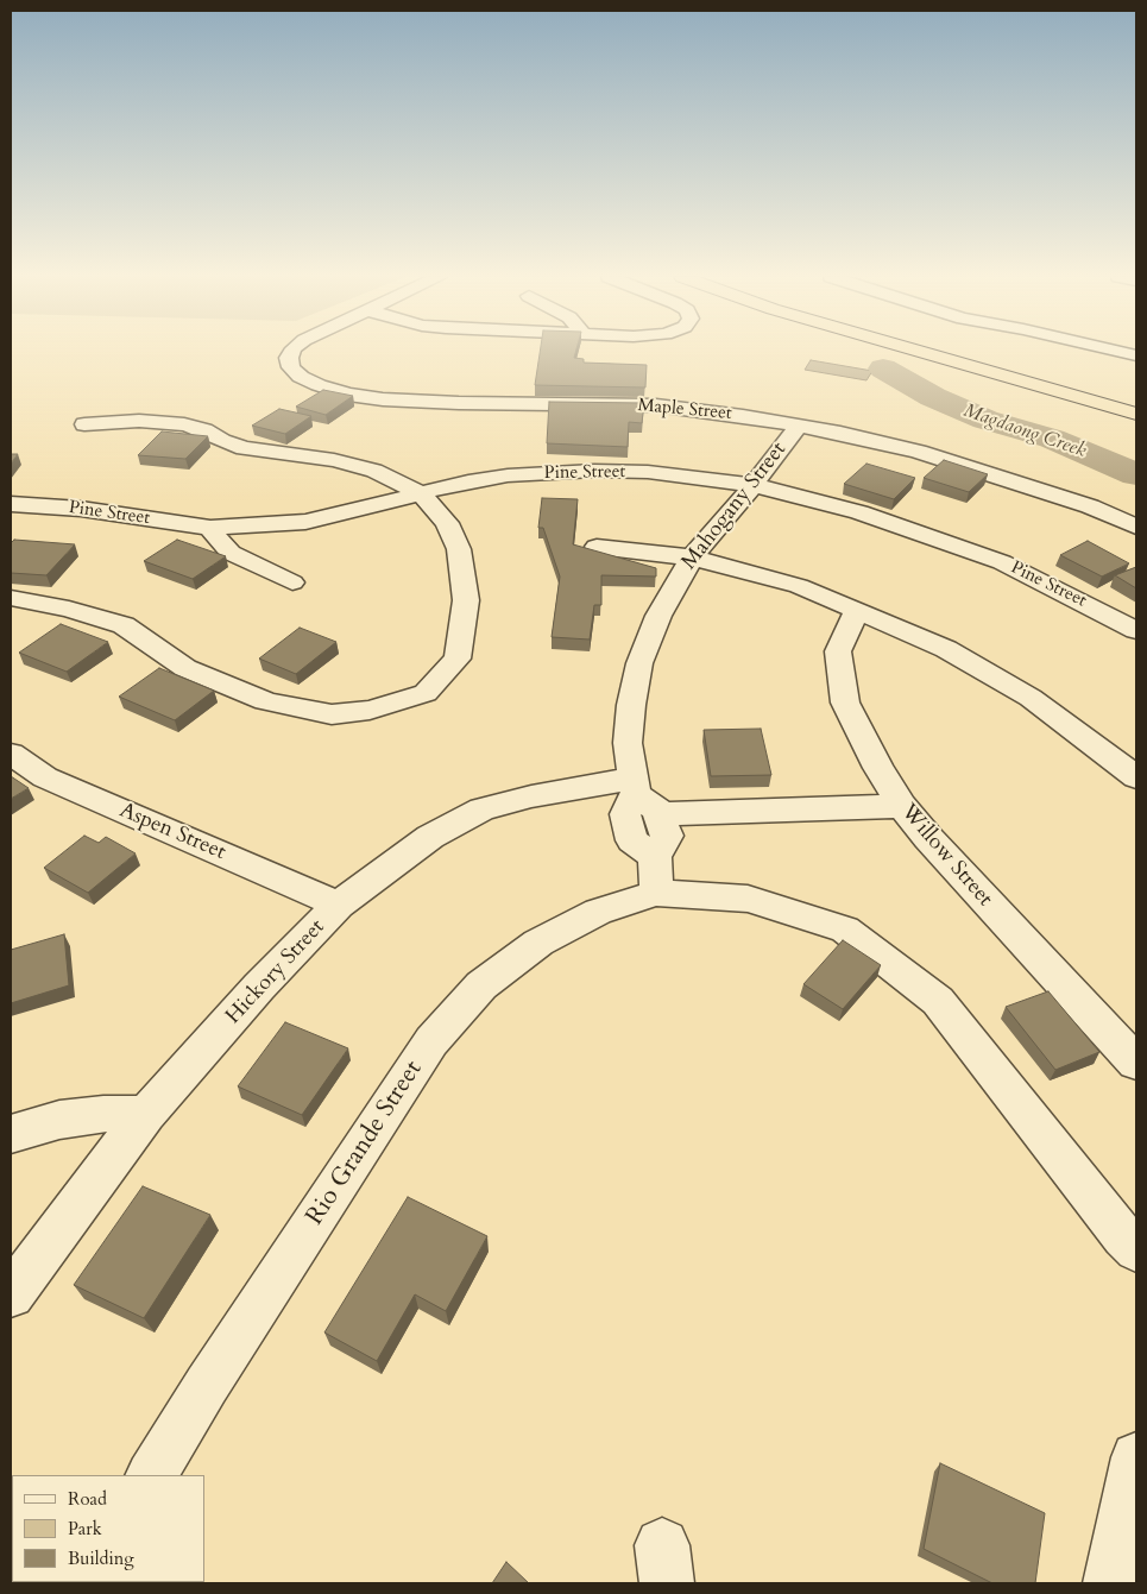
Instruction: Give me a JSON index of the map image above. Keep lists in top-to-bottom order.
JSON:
{
  "streets": {
    "street": [
      "Maple Street",
      "Pine Street",
      "Mahogany Street",
      "Aspen Street",
      "Willow Street",
      "Hickory Street",
      "Rio Grande Street"
    ]
  },
  "crossings": [
    ["Maple Street", "Mahogany Street"],
    ["Pine Street", "Mahogany Street"],
    ["Mahogany Street", "Hickory Street"],
    ["Mahogany Street", "Rio Grande Street"],
    ["Aspen Street", "Hickory Street"],
    ["Willow Street", "Hickory Street"]
  ],
  "water": ["Magdaong Creek"],
  "legend": ["Road", "Park", "Building"]
}
